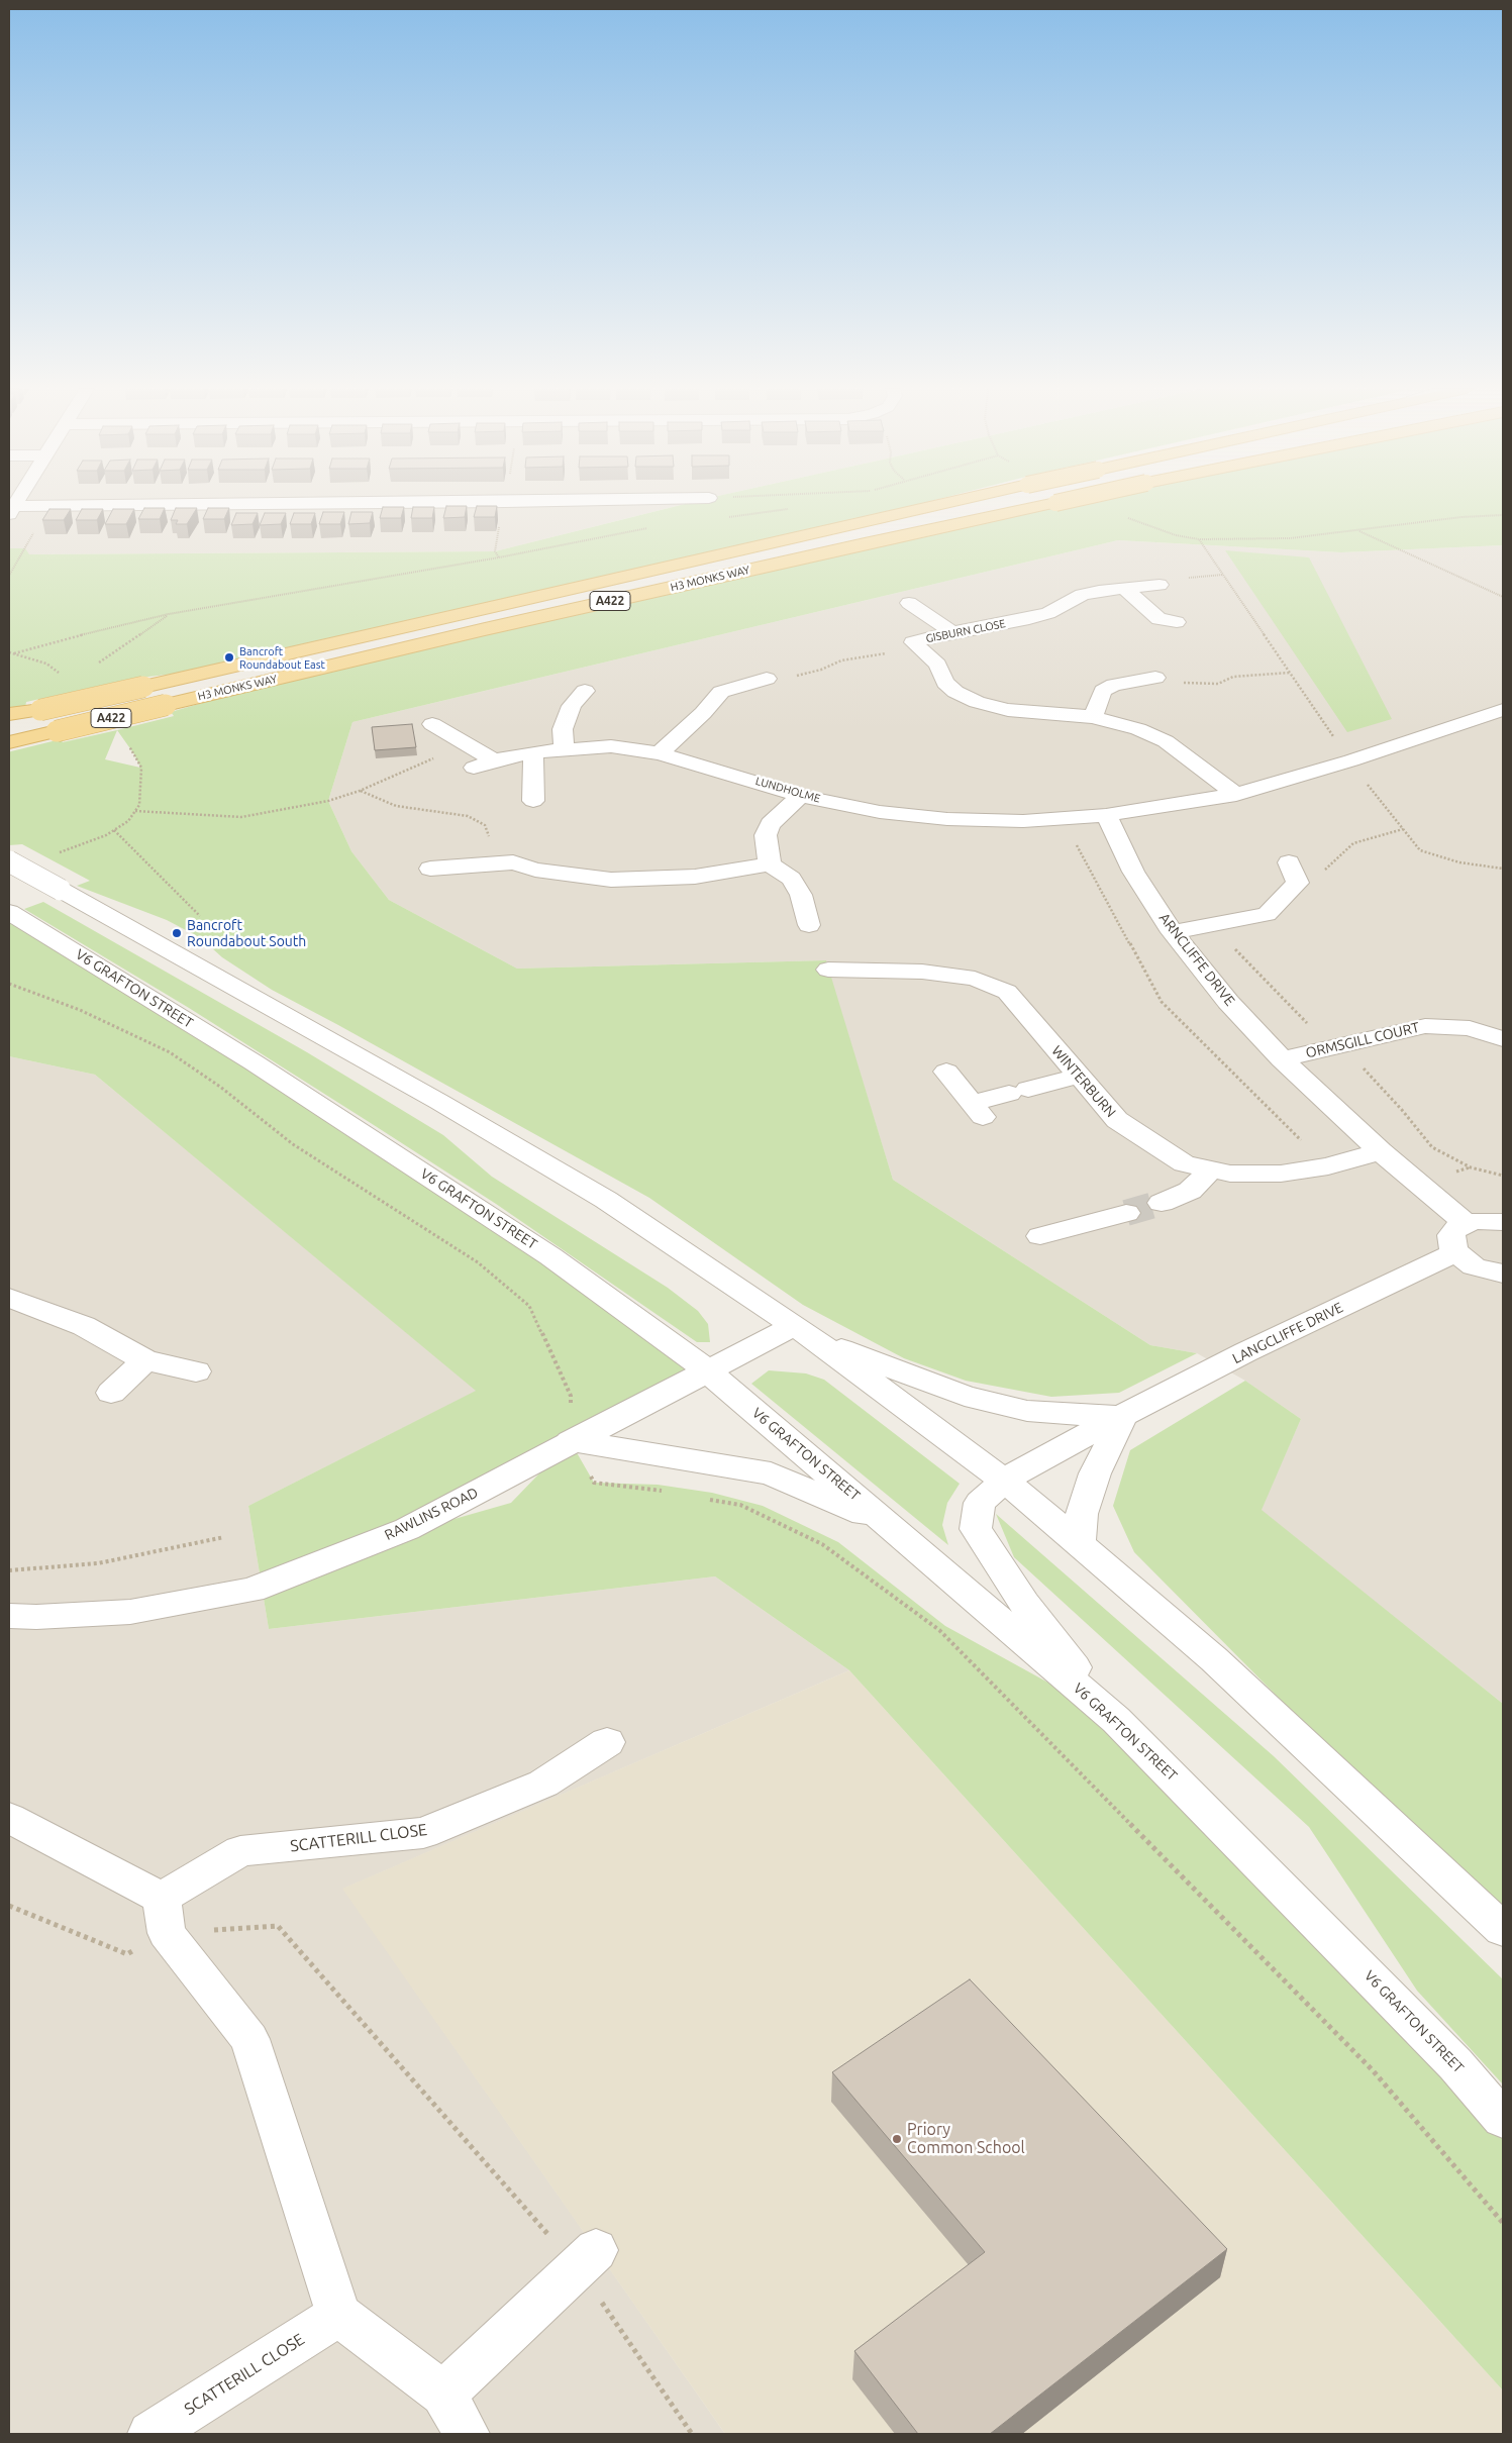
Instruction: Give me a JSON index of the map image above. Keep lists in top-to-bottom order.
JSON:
{
  "streets": {
    "main road": ["H3 MONKS WAY", "A422"],
    "street": [
      "GISBURN CLOSE",
      "LUNDHOLME",
      "ARNCLIFFE DRIVE",
      "V6 GRAFTON STREET",
      "ORMSGILL COURT",
      "WINTERBURN",
      "LANGCLIFFE DRIVE",
      "RAWLINS ROAD",
      "SCATTERILL CLOSE"
    ]
  },
  "crossings": [
    ["LUNDHOLME", "ARNCLIFFE DRIVE"],
    ["ARNCLIFFE DRIVE", "ORMSGILL COURT"],
    ["ARNCLIFFE DRIVE", "WINTERBURN"],
    ["V6 GRAFTON STREET", "LANGCLIFFE DRIVE"],
    ["V6 GRAFTON STREET", "RAWLINS ROAD"]
  ],
  "places": ["Bancroft Roundabout East", "Bancroft Roundabout South", "Priory Common School"]
}
